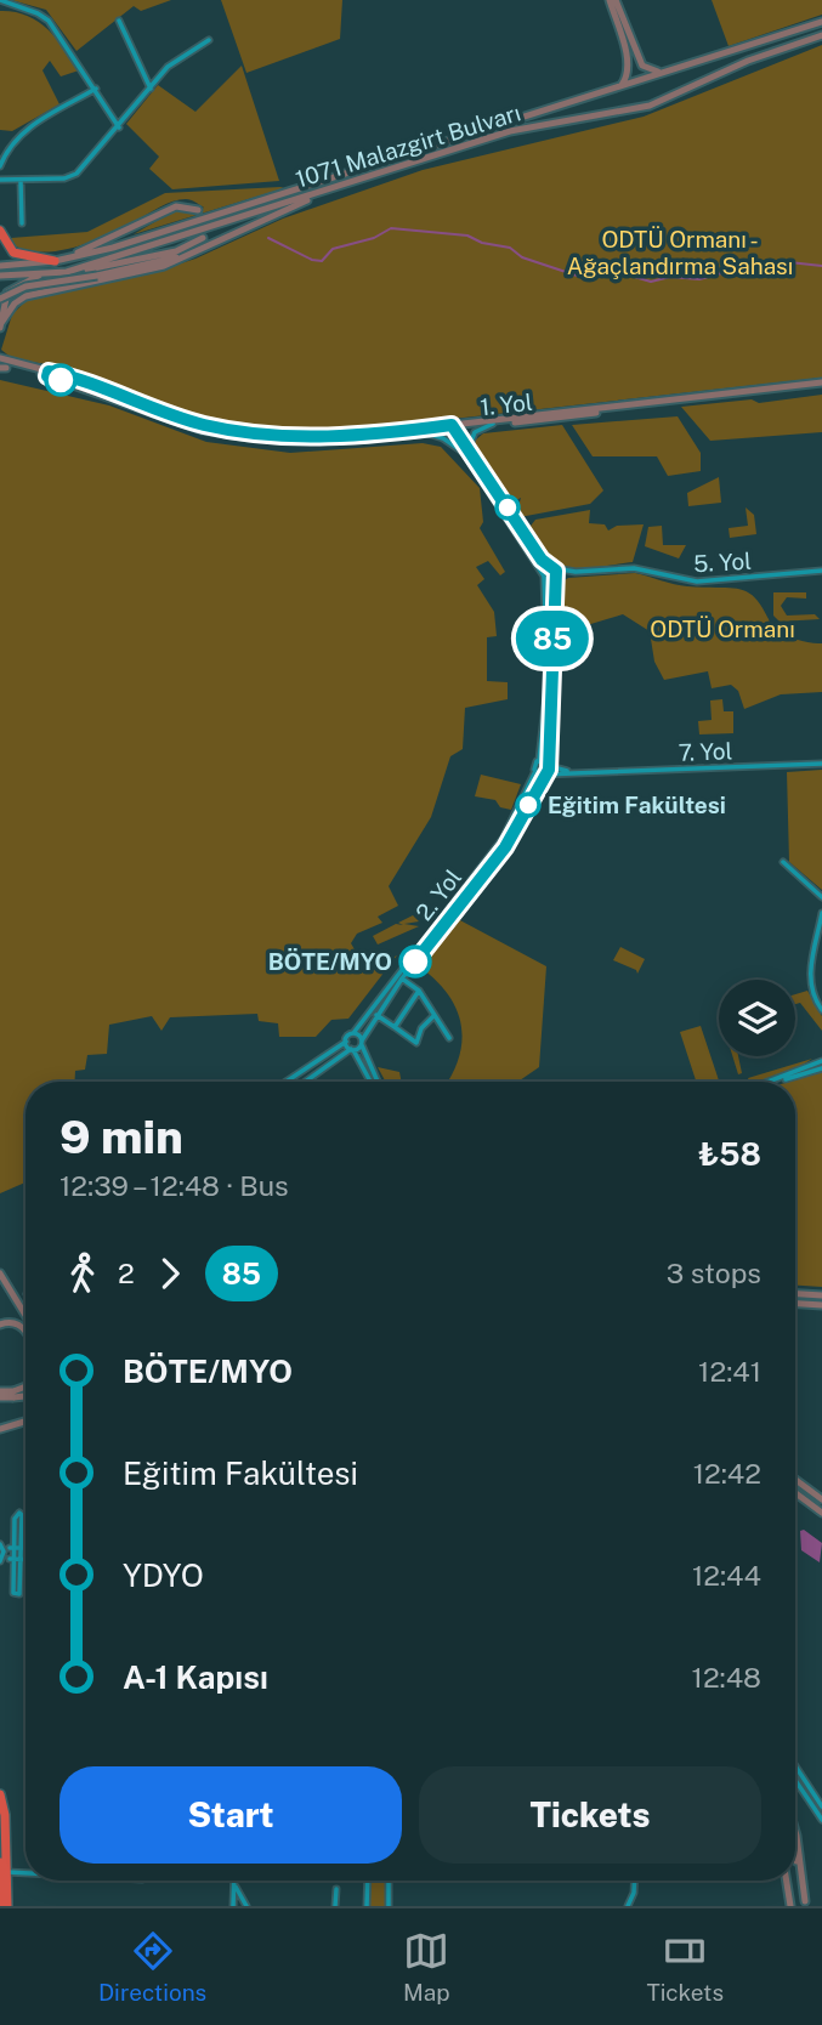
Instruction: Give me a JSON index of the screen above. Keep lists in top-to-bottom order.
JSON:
{
  "streets": {
    "main road": ["1071 Malazgirt Bulvarı", "1. Yol"],
    "street": ["5. Yol", "7. Yol", "2. Yol"]
  },
  "crossings": [
    ["1. Yol", "2. Yol"],
    ["5. Yol", "2. Yol"],
    ["7. Yol", "2. Yol"]
  ],
  "parks": ["ODTÜ Ormanı - Ağaçlandırma Sahası", "ODTÜ Ormanı"],
  "places": ["Eğitim Fakültesi", "BÖTE/MYO"],
  "lines": ["bus line 85"],
  "page": {
    "on_map": "85",
    "heading": ["9 min", "12:39 – 12:48 · Bus", "₺58"],
    "legs": ["2", "85", "3 stops"],
    "list": [
      {
        "name": "BÖTE/MYO",
        "value": "12:41"
      },
      {
        "name": "Eğitim Fakültesi",
        "value": "12:42"
      },
      {
        "name": "YDYO",
        "value": "12:44"
      },
      {
        "name": "A-1 Kapısı",
        "value": "12:48"
      }
    ],
    "buttons": ["Start", "Tickets"],
    "tabs": ["Directions", "Map", "Tickets"]
  }
}
